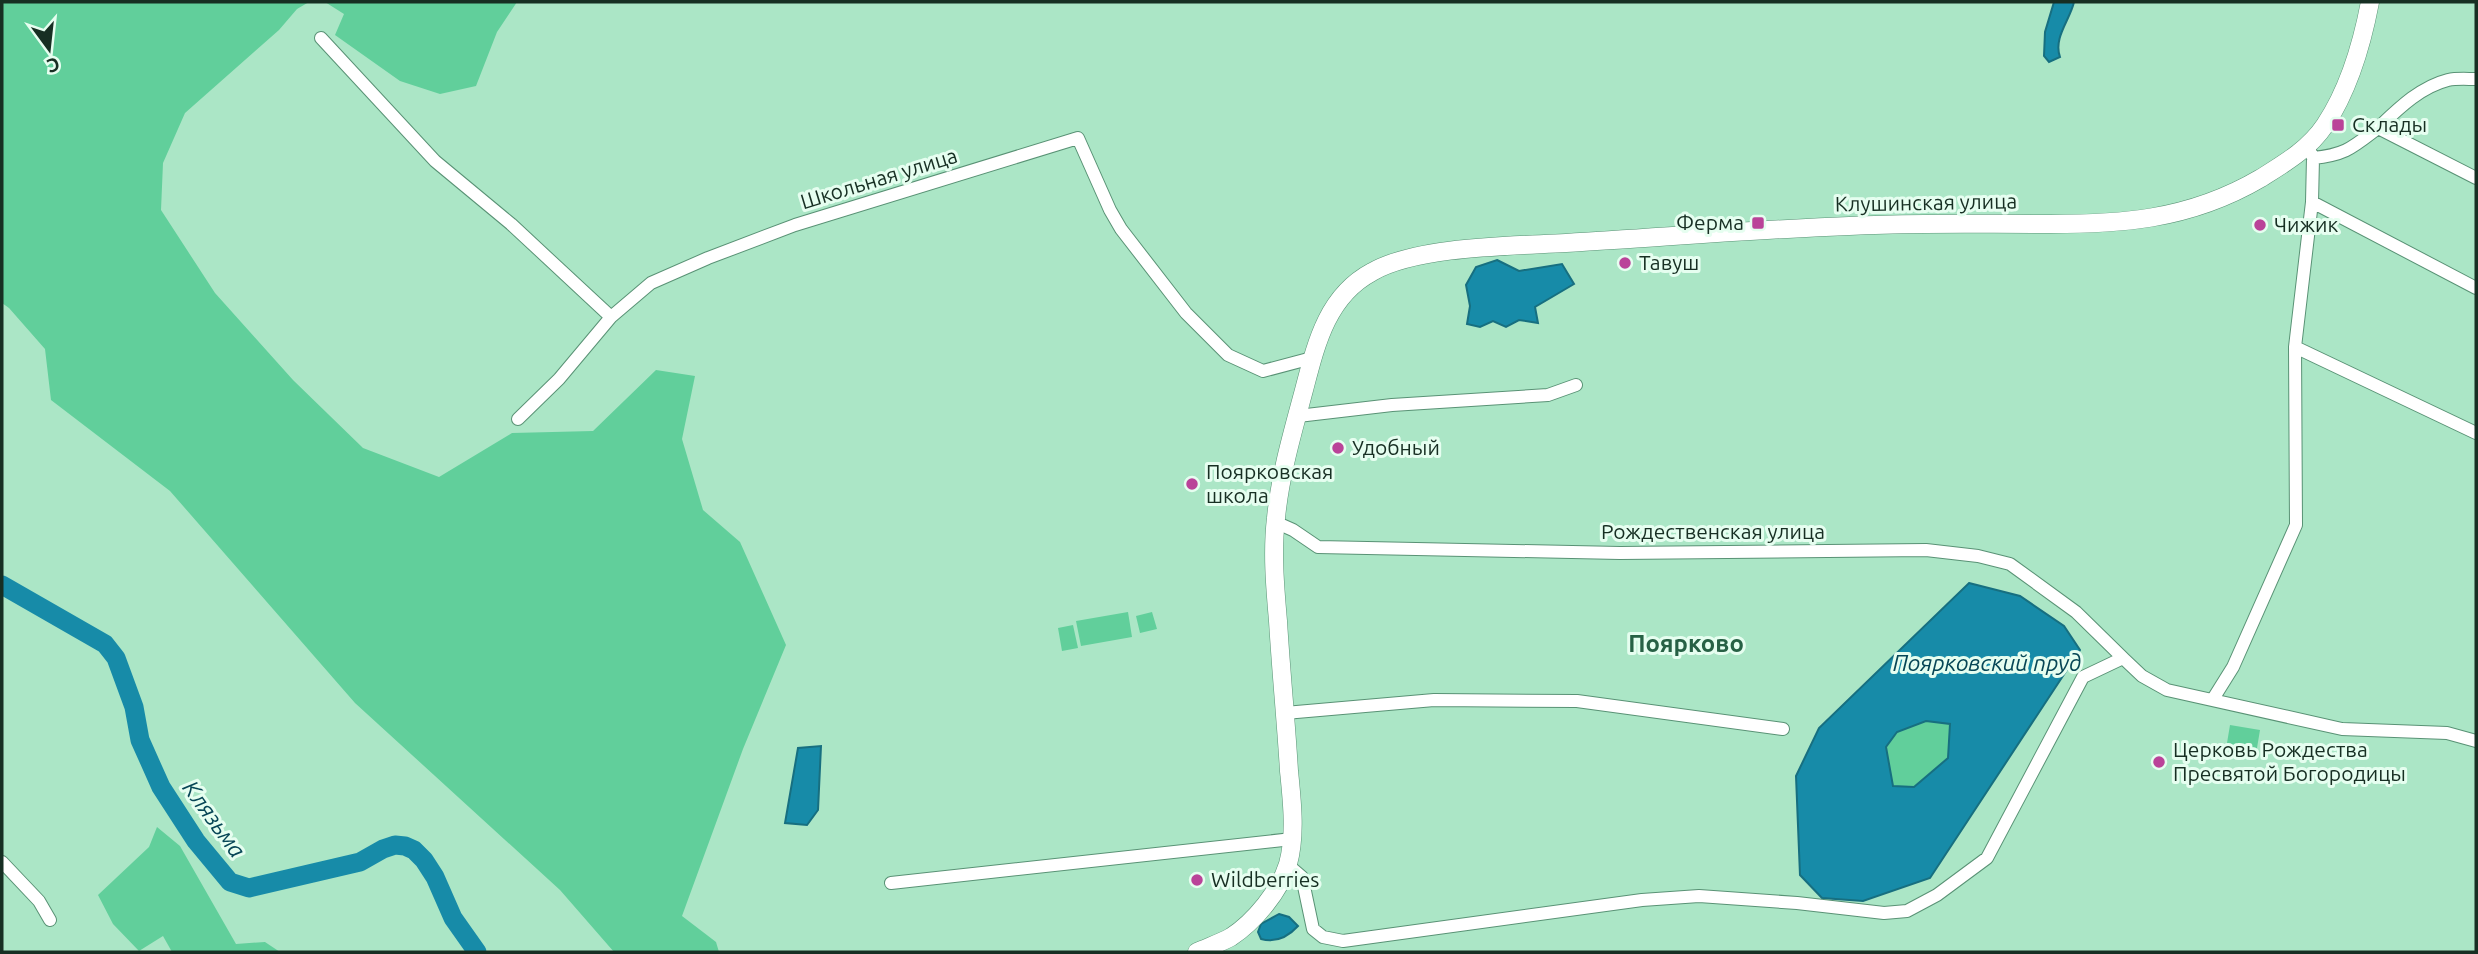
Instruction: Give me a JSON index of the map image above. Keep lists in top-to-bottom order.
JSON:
{
  "streets": {
    "main road": ["Клушинская улица"],
    "street": ["Школьная улица", "Рождественская улица"]
  },
  "crossings": [
    ["Школьная улица", "Клушинская улица"],
    ["Клушинская улица", "Рождественская улица"]
  ],
  "districts": ["Поярково"],
  "water": ["Поярковский пруд", "Клязьма"],
  "places": {
    "transit": ["Склады", "Ферма"],
    "other": [
      "Чижик",
      "Тавуш",
      "Удобный",
      "Поярковская школа",
      "Церковь Рождества Пресвятой Богородицы",
      "Wildberries"
    ]
  },
  "north": "bottom"
}
